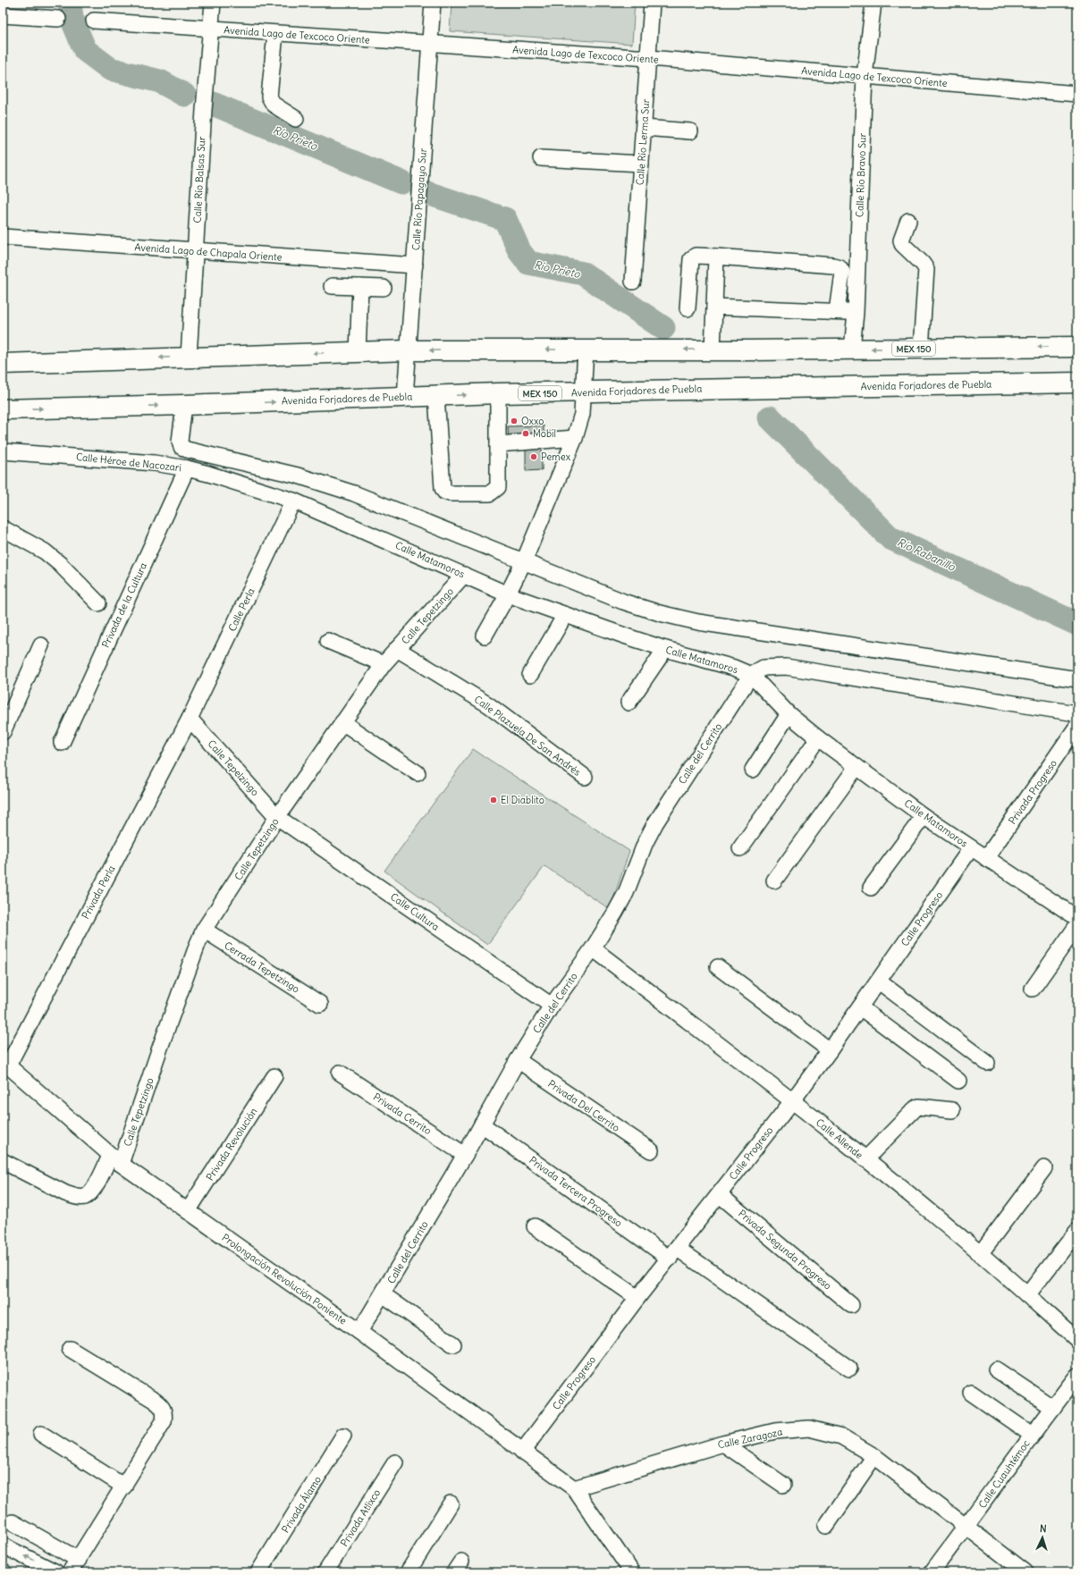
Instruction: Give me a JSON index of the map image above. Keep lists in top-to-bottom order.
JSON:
{
  "streets": {
    "main road": ["MEX 150", "Avenida Forjadores de Puebla"],
    "street": [
      "Avenida Lago de Texcoco Oriente",
      "Calle Río Lerma Sur",
      "Calle Río Bravo Sur",
      "Calle Río Balsas Sur",
      "Calle Río Papagayo Sur",
      "Avenida Lago de Chapala Oriente",
      "Calle Héroe de Nacozari",
      "Calle Matamoros",
      "Privada de la Cultura",
      "Calle Perla",
      "Calle Tepetzingo",
      "Calle Plazuela De San Andrés",
      "Calle del Cerrito",
      "Calle Tepelzingo",
      "Privada Progreso",
      "Privada Perla",
      "Calle Cultura",
      "Calle Progreso",
      "Cerrada Tepetzingo",
      "Privada Del Cerrito",
      "Privada Cerrito",
      "Calle Allende",
      "Privada Revolución",
      "Privada Tercera Progreso",
      "Privada Segunda Progreso",
      "Prolongación Revolución Poniente",
      "Calle Zaragoza",
      "Calle Cuauhtémoc",
      "Privada Álamo",
      "Privada Atlixco"
    ]
  },
  "crossings": [
    ["Avenida Lago de Texcoco Oriente", "Calle Río Lerma Sur"],
    ["Avenida Lago de Texcoco Oriente", "Calle Río Bravo Sur"],
    ["Avenida Lago de Texcoco Oriente", "Calle Río Balsas Sur"],
    ["Avenida Lago de Texcoco Oriente", "Calle Río Papagayo Sur"],
    ["Calle Río Bravo Sur", "MEX 150"],
    ["Calle Río Balsas Sur", "Avenida Lago de Chapala Oriente"],
    ["Calle Río Balsas Sur", "MEX 150"],
    ["Calle Río Papagayo Sur", "Avenida Lago de Chapala Oriente"],
    ["Calle Río Papagayo Sur", "MEX 150"],
    ["Calle Río Papagayo Sur", "Avenida Forjadores de Puebla"],
    ["Calle Héroe de Nacozari", "Calle Matamoros"],
    ["Calle Héroe de Nacozari", "Privada de la Cultura"],
    ["Calle Héroe de Nacozari", "Calle Perla"],
    ["Calle Matamoros", "Calle Perla"],
    ["Calle Matamoros", "Calle Tepetzingo"],
    ["Calle Matamoros", "Calle del Cerrito"],
    ["Calle Matamoros", "Privada Progreso"],
    ["Calle Matamoros", "Calle Progreso"],
    ["Calle Perla", "Calle Tepelzingo"],
    ["Calle Perla", "Privada Perla"],
    ["Calle Tepetzingo", "Calle Plazuela De San Andrés"],
    ["Calle Tepetzingo", "Calle Tepelzingo"],
    ["Calle Tepetzingo", "Calle Cultura"],
    ["Calle Tepetzingo", "Cerrada Tepetzingo"],
    ["Calle Tepetzingo", "Prolongación Revolución Poniente"],
    ["Calle del Cerrito", "Calle Cultura"],
    ["Calle del Cerrito", "Privada Del Cerrito"],
    ["Calle del Cerrito", "Privada Cerrito"],
    ["Calle del Cerrito", "Calle Allende"],
    ["Calle del Cerrito", "Privada Tercera Progreso"],
    ["Calle del Cerrito", "Prolongación Revolución Poniente"],
    ["Calle Tepelzingo", "Privada Perla"],
    ["Calle Tepelzingo", "Calle Cultura"],
    ["Privada Perla", "Prolongación Revolución Poniente"],
    ["Calle Progreso", "Calle Allende"],
    ["Calle Progreso", "Privada Tercera Progreso"],
    ["Calle Progreso", "Privada Segunda Progreso"],
    ["Calle Progreso", "Prolongación Revolución Poniente"],
    ["Privada Revolución", "Prolongación Revolución Poniente"],
    ["Prolongación Revolución Poniente", "Calle Zaragoza"],
    ["Calle Zaragoza", "Calle Cuauhtémoc"]
  ],
  "water": ["Río Prieto", "Río Rabanillo"],
  "places": [
    "Oxxo",
    "Mobil",
    "Pemex",
    "El Diablito"
  ],
  "north": "top"
}
